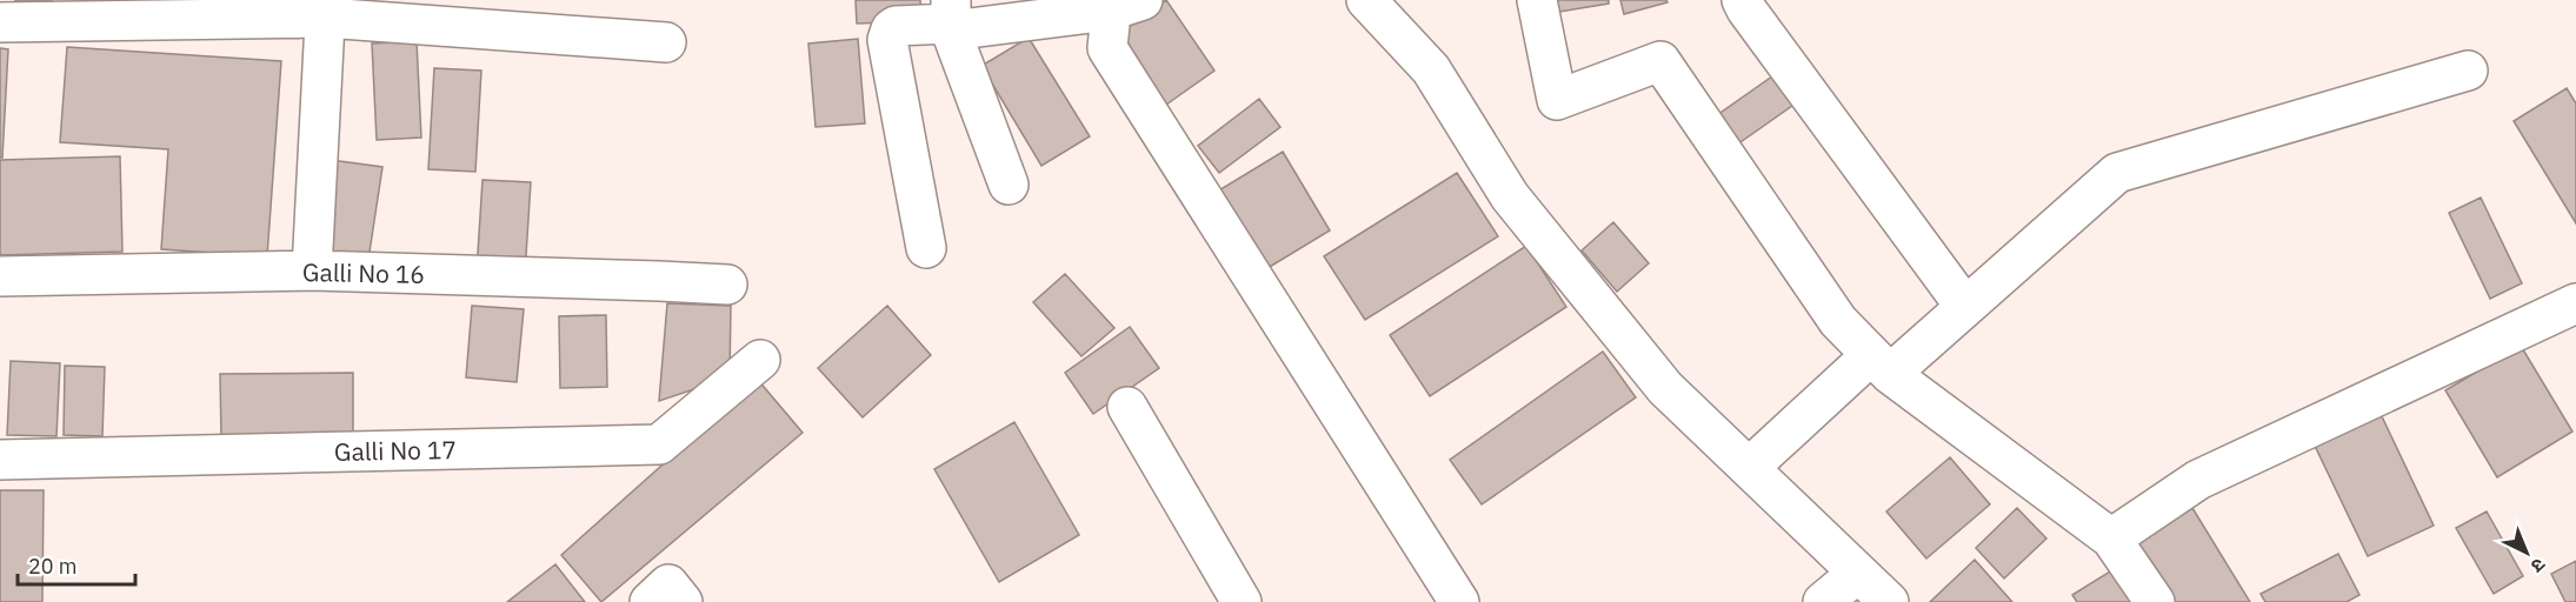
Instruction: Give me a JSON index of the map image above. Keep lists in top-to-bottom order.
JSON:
{
  "streets": {
    "street": ["Galli No 16", "Galli No 17"]
  },
  "scale_bar": "20 m",
  "north": "bottom right"
}
